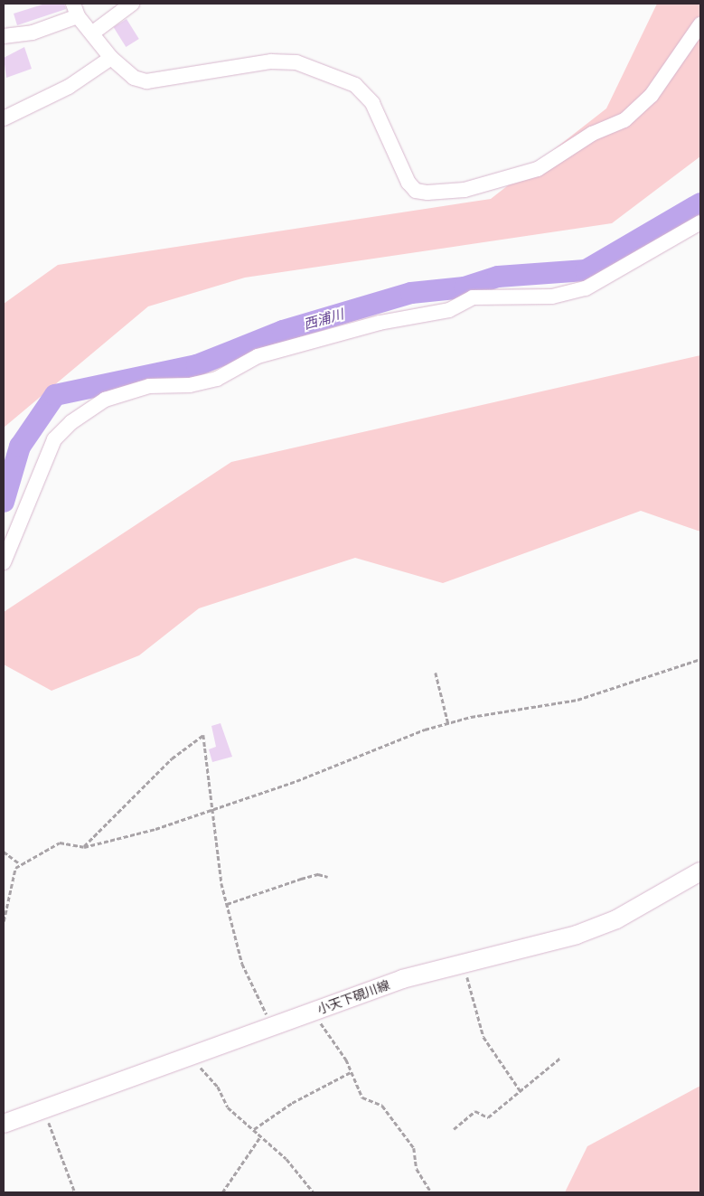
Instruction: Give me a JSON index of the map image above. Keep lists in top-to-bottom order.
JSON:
{
  "streets": {
    "main road": ["小天下硯川線"]
  },
  "water": ["西浦川"]
}
